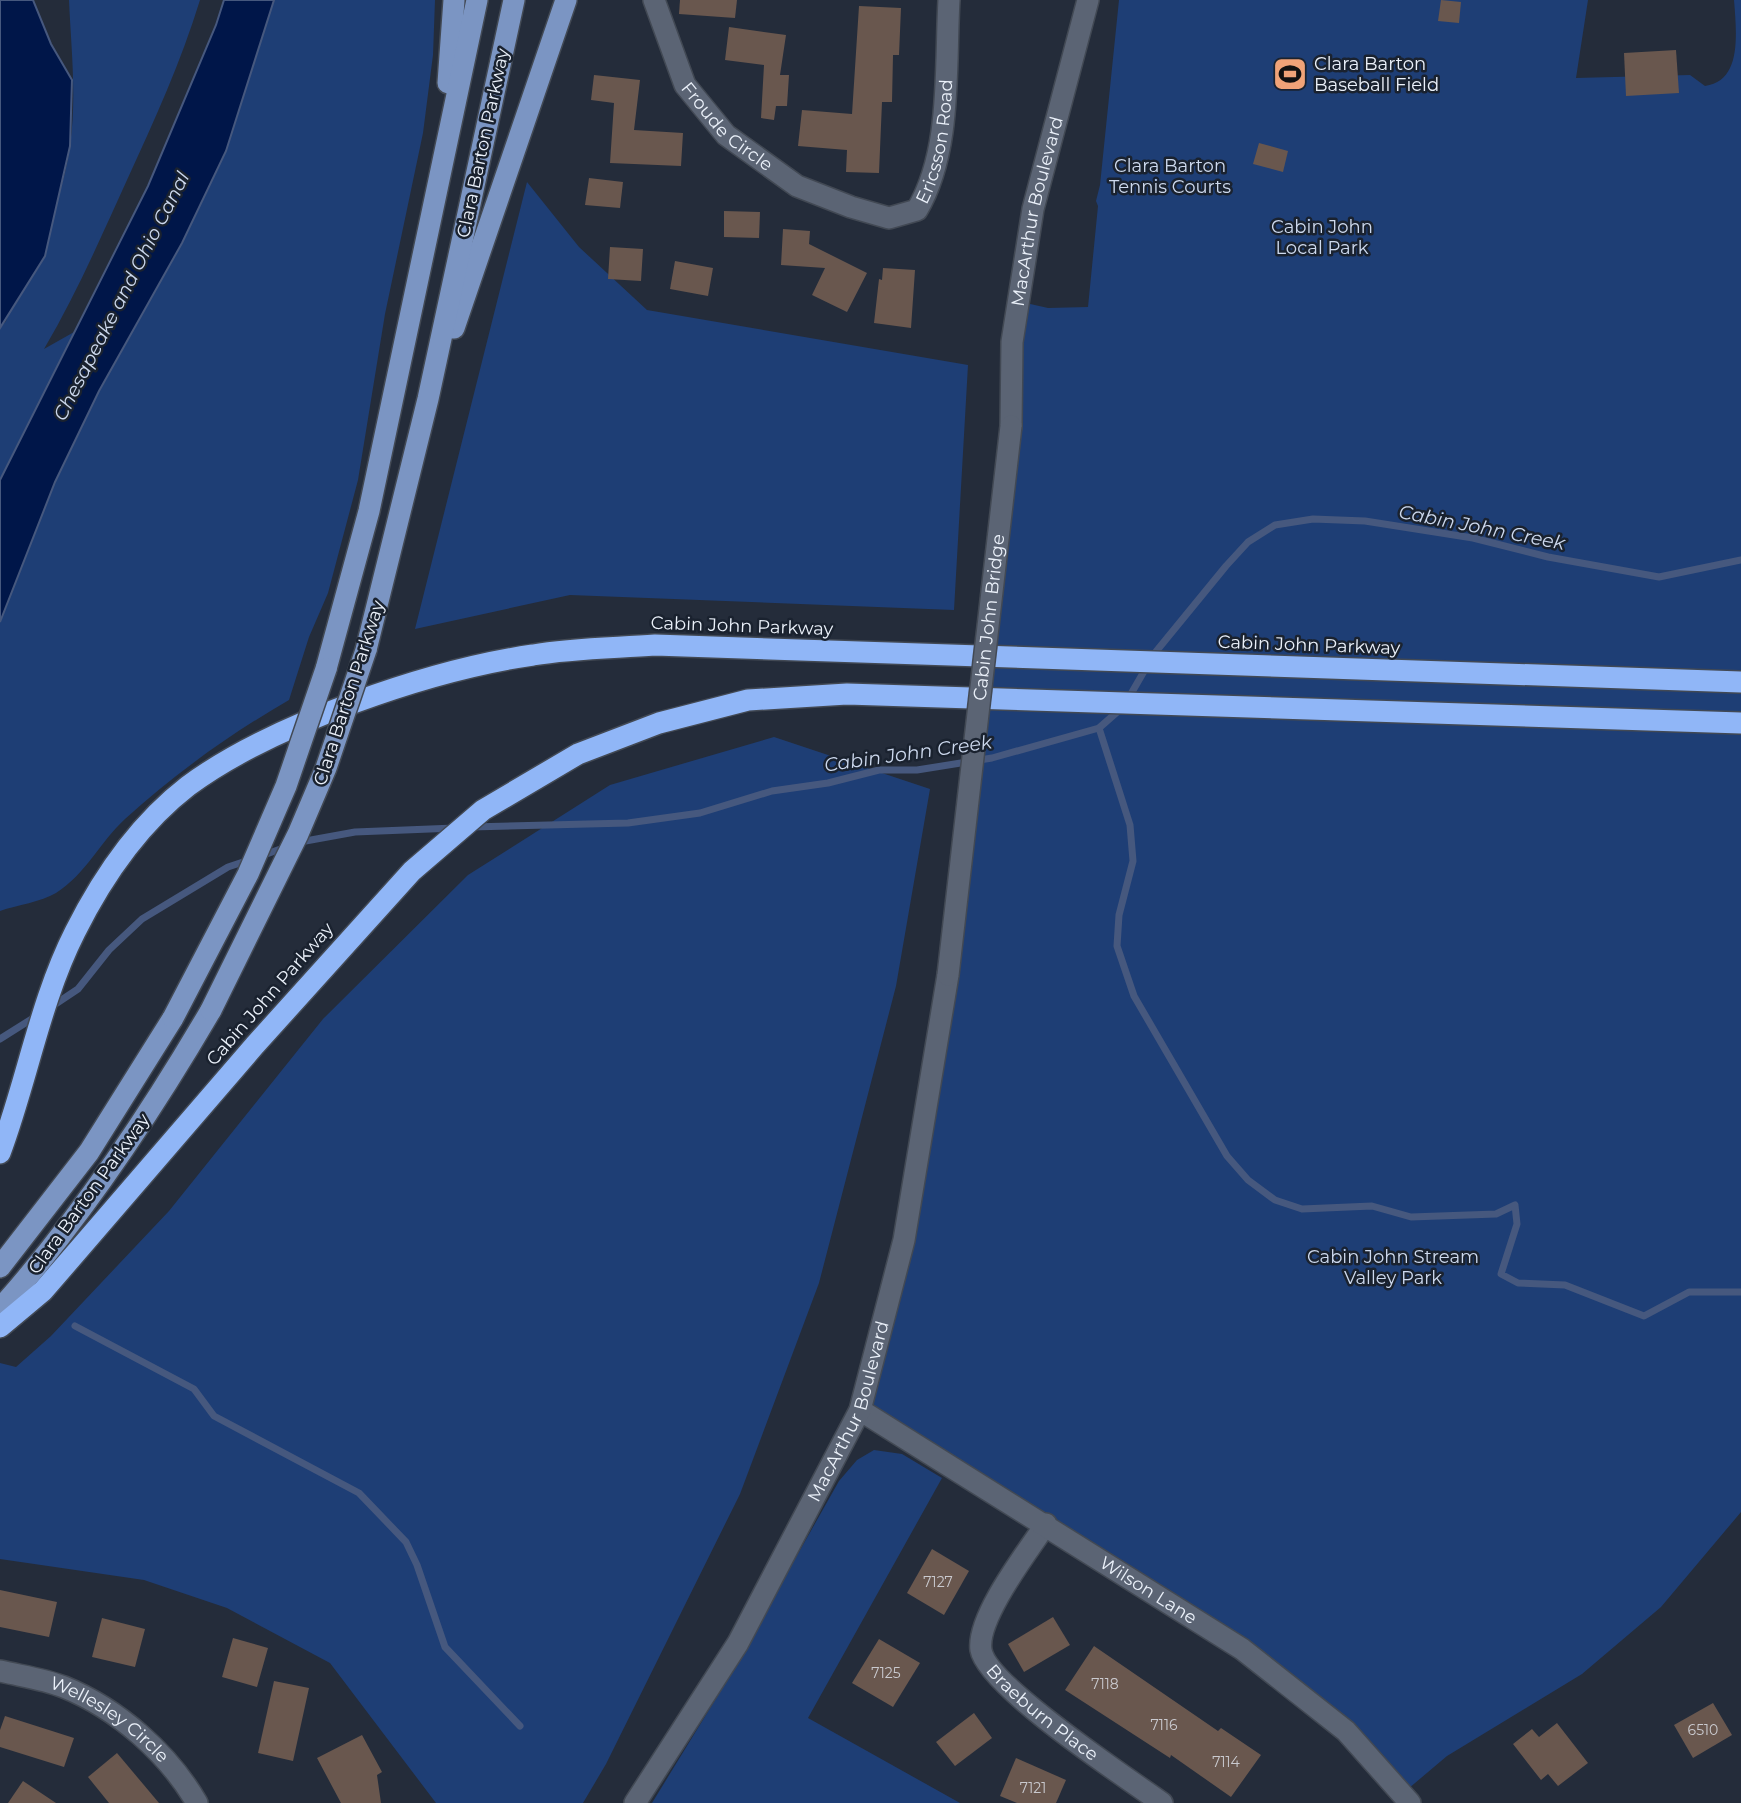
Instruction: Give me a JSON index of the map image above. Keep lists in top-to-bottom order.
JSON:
{
  "streets": {
    "highway": ["Cabin John Parkway"],
    "main road": [
      "Froude Circle",
      "Ericsson Road",
      "Clara Barton Parkway",
      "MacArthur Boulevard",
      "Cabin John Bridge",
      "Wilson Lane",
      "Braeburn Place",
      "Wellesley Circle"
    ]
  },
  "crossings": [
    ["Froude Circle", "Ericsson Road"],
    ["MacArthur Boulevard", "Cabin John Bridge"],
    ["MacArthur Boulevard", "Wilson Lane"],
    ["Wilson Lane", "Braeburn Place"]
  ],
  "water": ["Chesapeake and Ohio Canal", "Cabin John Creek"],
  "parks": ["Clara Barton Tennis Courts", "Cabin John Local Park", "Cabin John Stream Valley Park"],
  "places": {
    "sports": ["Clara Barton Baseball Field"]
  },
  "house_numbers": [
    "7127",
    "7125",
    "7118",
    "7116",
    "6510",
    "7114",
    "7121"
  ]
}
